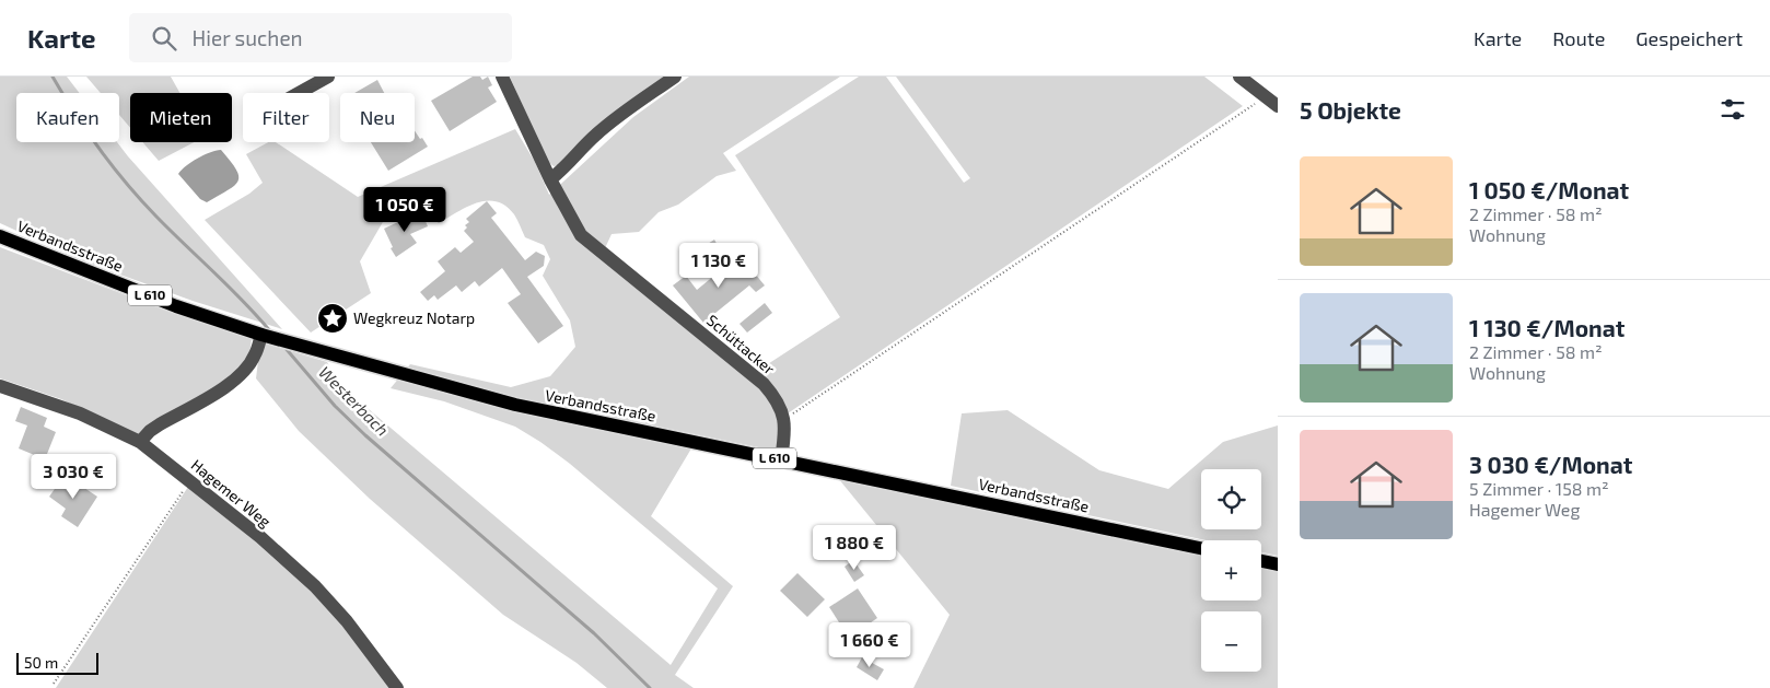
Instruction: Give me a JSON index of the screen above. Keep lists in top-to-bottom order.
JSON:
{
  "streets": {
    "main road": ["Verbandsstraße", "L 610"],
    "street": ["Schüttacker", "Hagemer Weg"]
  },
  "crossings": [
    ["Verbandsstraße", "Schüttacker"]
  ],
  "water": ["Westerbach"],
  "places": {
    "place": ["Wegkreuz Notarp"]
  },
  "scale_bar": "50 m",
  "page": {
    "header": "Karte",
    "search": "Hier suchen",
    "nav": ["Karte", "Route", "Gespeichert"],
    "heading": "5 Objekte",
    "chip": [
      "Kaufen",
      "Mieten",
      "Filter",
      "Neu"
    ],
    "list": [
      {
        "name": "1 050 €/Monat",
        "note": "2 Zimmer · 58 m² · Wohnung"
      },
      {
        "name": "1 130 €/Monat",
        "note": "2 Zimmer · 58 m² · Wohnung"
      },
      {
        "name": "3 030 €/Monat",
        "note": "5 Zimmer · 158 m² · Hagemer Weg"
      }
    ],
    "price": [
      "1 050 €",
      "1 130 €",
      "3 030 €",
      "1 880 €",
      "1 660 €"
    ],
    "map_buttons": ["+", "−"],
    "scale": "50 m"
  }
}
